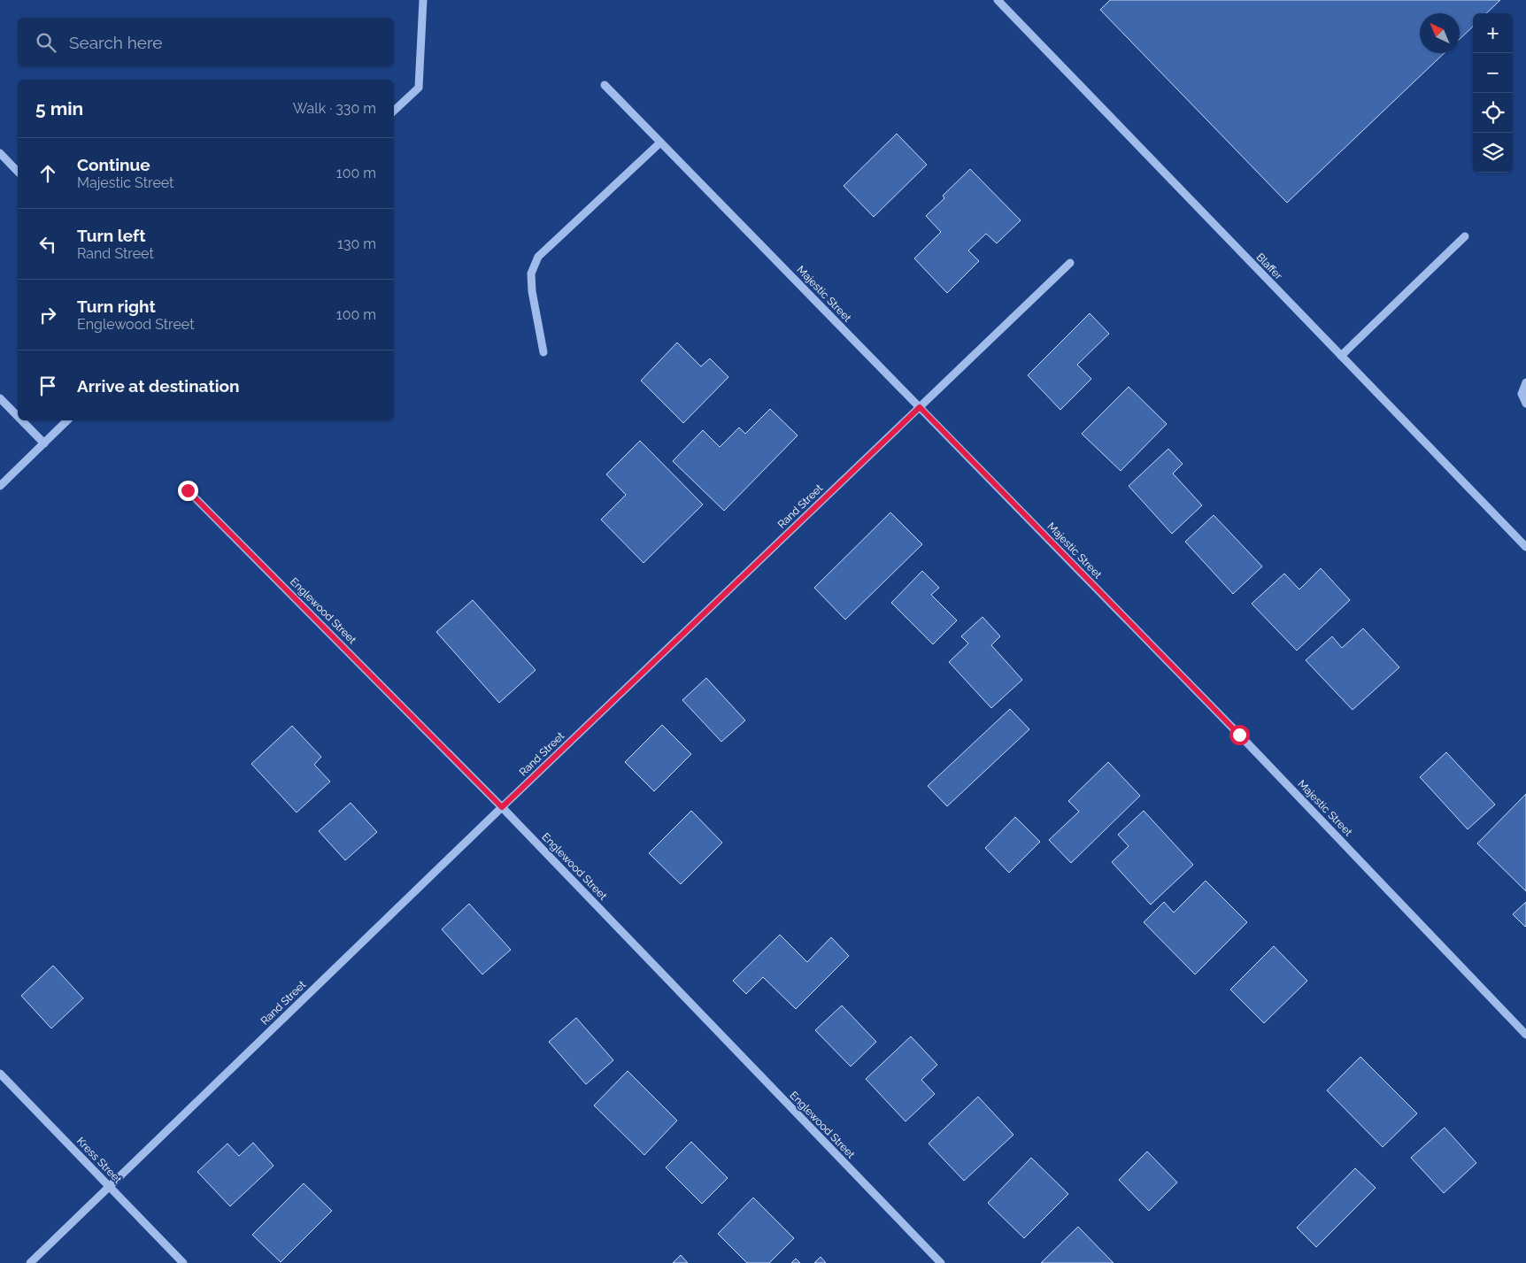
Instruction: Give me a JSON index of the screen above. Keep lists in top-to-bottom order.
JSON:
{
  "streets": {
    "street": [
      "Blaffer",
      "Majestic Street",
      "Rand Street",
      "Englewood Street",
      "Kress Street"
    ]
  },
  "crossings": [
    ["Majestic Street", "Rand Street"],
    ["Rand Street", "Englewood Street"],
    ["Rand Street", "Kress Street"]
  ],
  "north": "top left",
  "page": {
    "map_buttons": ["+", "−"],
    "search": "Search here",
    "heading": ["5 min", "Walk · 330 m"],
    "list": [
      ["Continue", "Majestic Street", "100 m"],
      ["Turn left", "Rand Street", "130 m"],
      ["Turn right", "Englewood Street", "100 m"],
      "Arrive at destination"
    ]
  }
}
